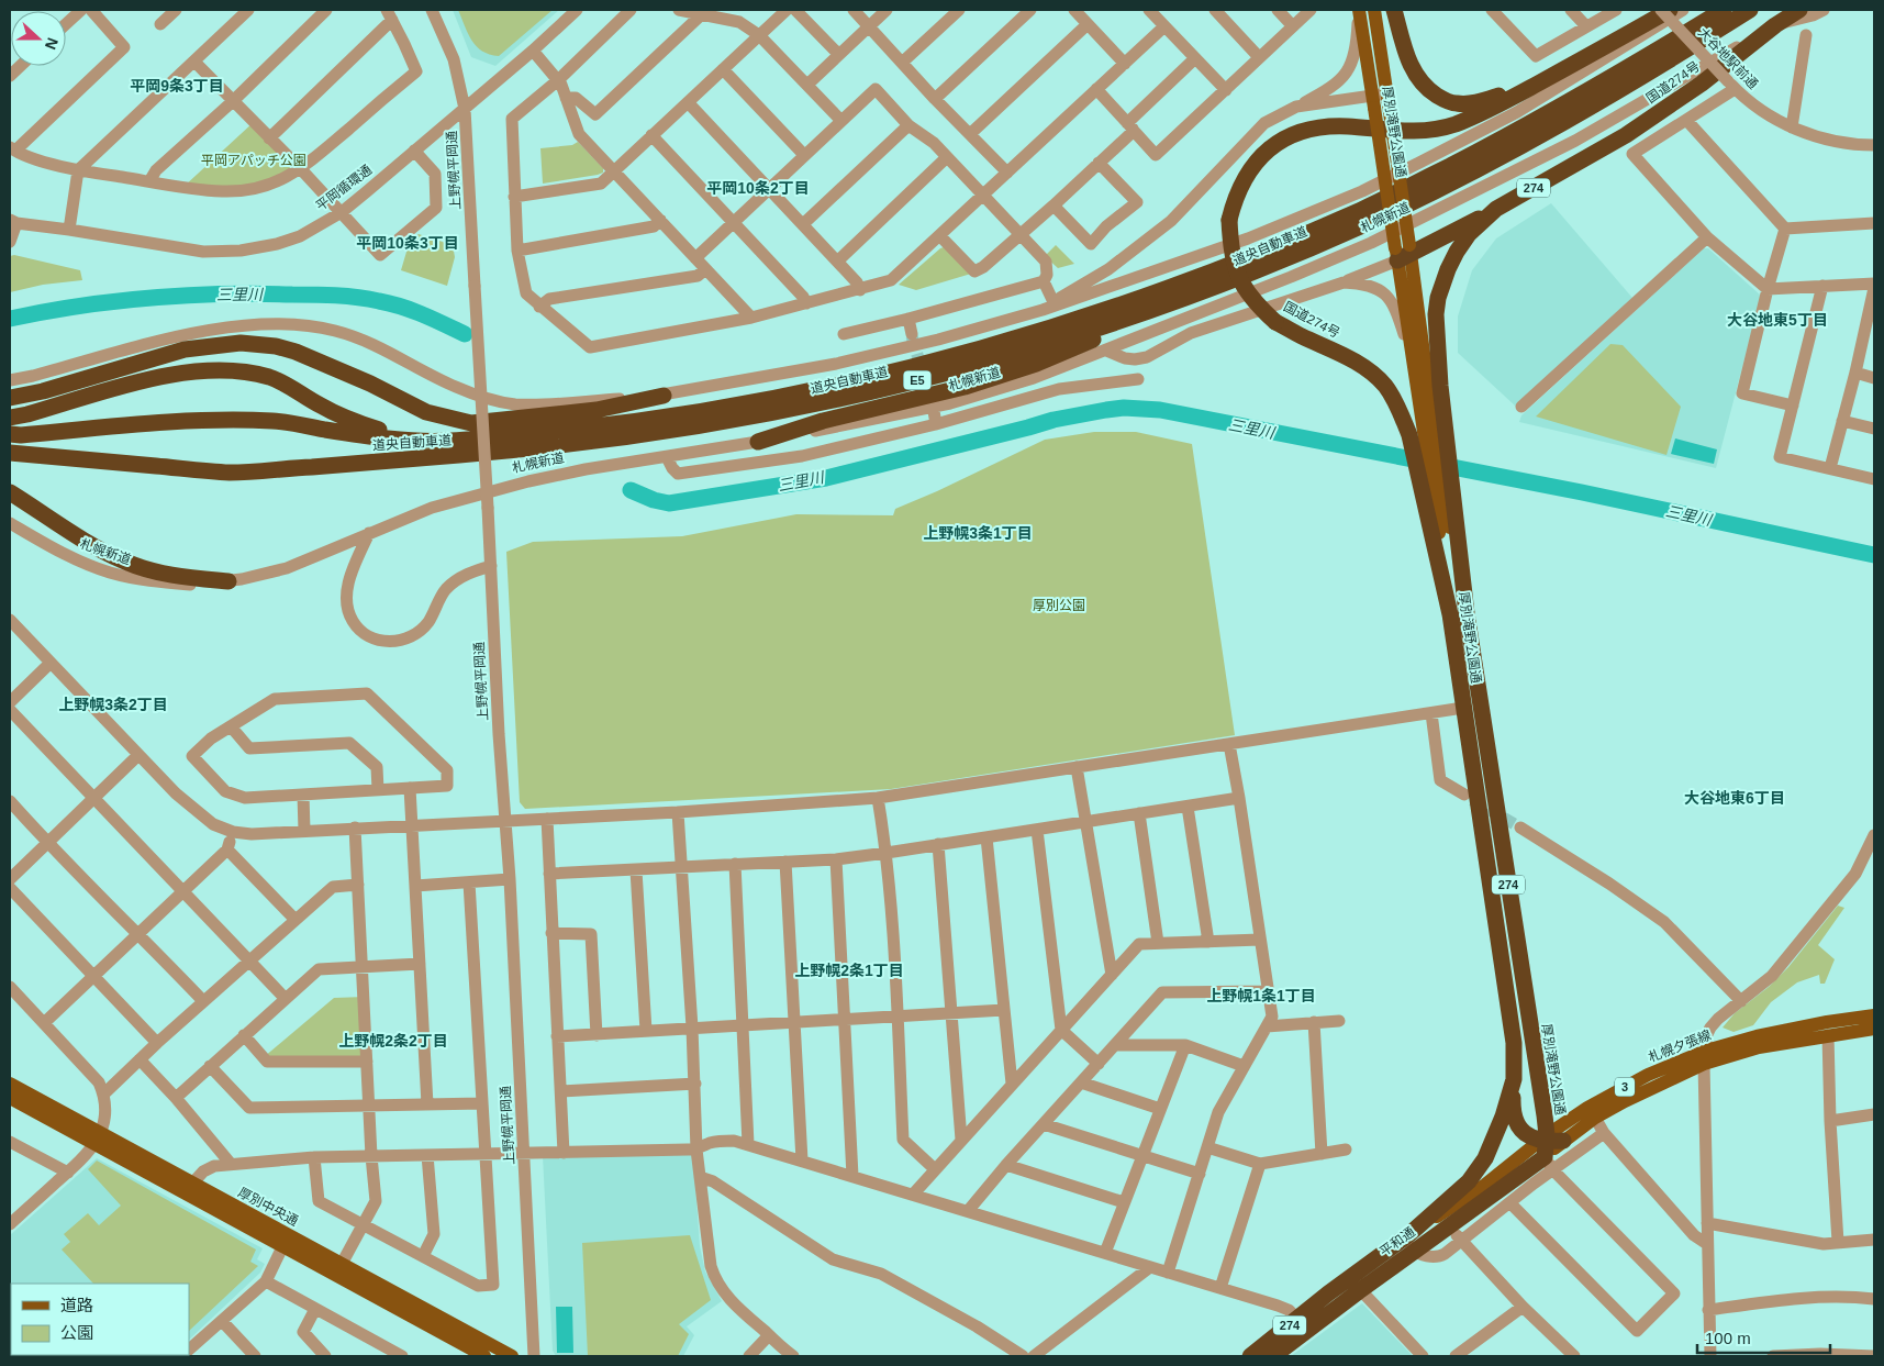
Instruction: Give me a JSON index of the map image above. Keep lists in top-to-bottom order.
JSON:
{
  "streets": {
    "highway": [
      "国道274号",
      "厚別滝野公園通",
      "274",
      "札幌新道",
      "道央自動車道",
      "E5",
      "平和通"
    ],
    "main road": ["札幌夕張線", "3", "厚別中央通"],
    "street": ["大谷地駅前通", "上野幌平岡通", "平岡循環通"]
  },
  "crossings": [
    ["国道274号", "厚別滝野公園通"],
    ["国道274号", "札幌新道"],
    ["厚別滝野公園通", "274"],
    ["厚別滝野公園通", "札幌夕張線"],
    ["厚別滝野公園通", "平和通"],
    ["上野幌平岡通", "平岡循環通"],
    ["274", "札幌夕張線"],
    ["274", "平和通"],
    ["札幌夕張線", "平和通"]
  ],
  "districts": [
    "平岡9条3丁目",
    "平岡10条2丁目",
    "平岡10条3丁目",
    "大谷地東5丁目",
    "上野幌3条1丁目",
    "上野幌3条2丁目",
    "大谷地東6丁目",
    "上野幌2条1丁目",
    "上野幌1条1丁目",
    "上野幌2条2丁目"
  ],
  "water": ["三里川"],
  "parks": ["平岡アパッチ公園", "厚別公園"],
  "legend": ["道路", "公園"],
  "scale_bar": "100 m",
  "north": "right"
}
